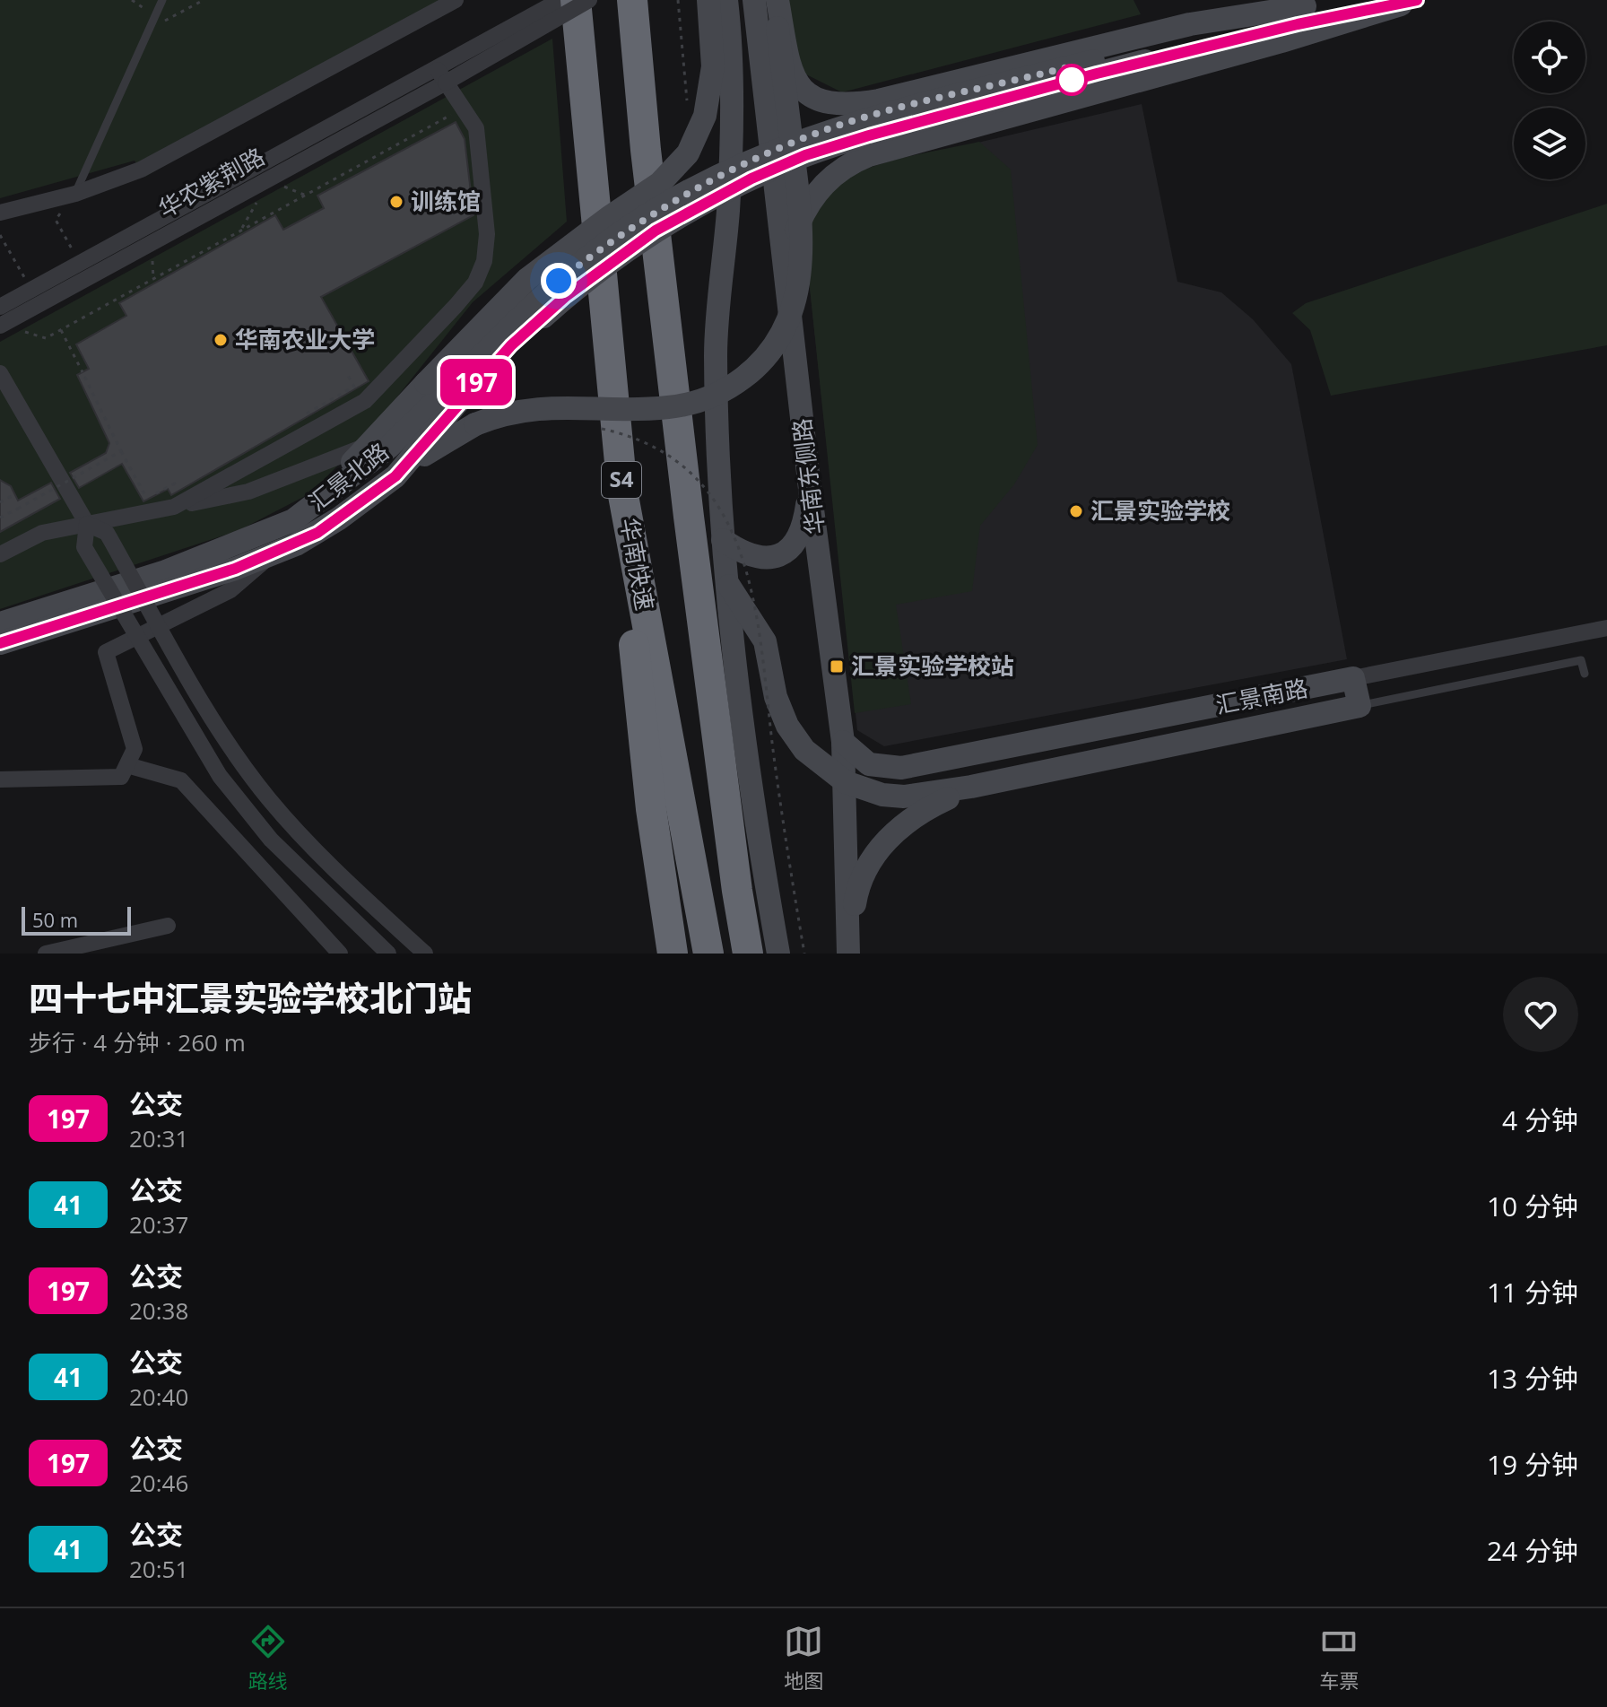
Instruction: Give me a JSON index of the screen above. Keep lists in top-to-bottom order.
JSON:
{
  "streets": {
    "highway": ["S4", "华南快速"],
    "street": [
      "华农紫荆路",
      "华南东侧路",
      "汇景北路",
      "汇景南路"
    ]
  },
  "crossings": [
    ["华南东侧路", "汇景南路"]
  ],
  "places": {
    "other": ["训练馆", "华南农业大学", "汇景实验学校"],
    "transit": ["汇景实验学校站"]
  },
  "lines": ["bus line 197"],
  "scale_bar": "50 m",
  "page": {
    "on_map": "197",
    "scale": "50 m",
    "heading": ["四十七中汇景实验学校北门站", "步行 · 4 分钟 · 260 m"],
    "list": [
      {
        "mark": "197",
        "name": "公交",
        "note": "20:31",
        "value": "4 分钟"
      },
      {
        "mark": "41",
        "name": "公交",
        "note": "20:37",
        "value": "10 分钟"
      },
      {
        "mark": "197",
        "name": "公交",
        "note": "20:38",
        "value": "11 分钟"
      },
      {
        "mark": "41",
        "name": "公交",
        "note": "20:40",
        "value": "13 分钟"
      },
      {
        "mark": "197",
        "name": "公交",
        "note": "20:46",
        "value": "19 分钟"
      },
      {
        "mark": "41",
        "name": "公交",
        "note": "20:51",
        "value": "24 分钟"
      }
    ],
    "tabs": ["路线", "地图", "车票"]
  }
}
